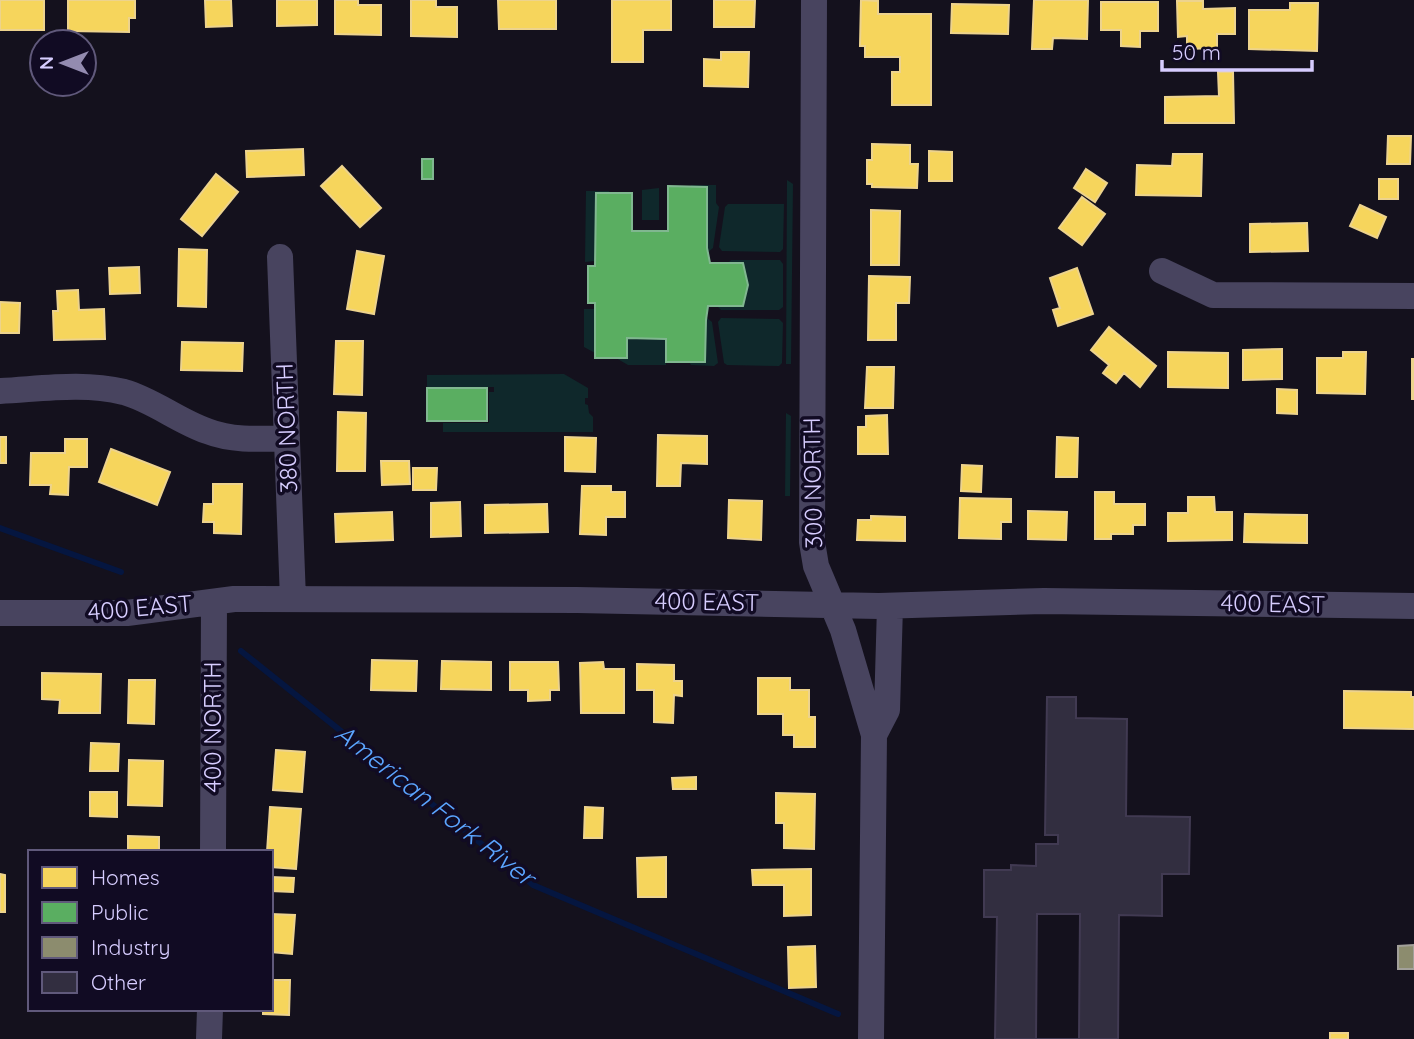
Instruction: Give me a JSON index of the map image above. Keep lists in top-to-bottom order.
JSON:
{
  "streets": {
    "street": [
      "380 NORTH",
      "300 NORTH",
      "400 EAST",
      "400 NORTH"
    ]
  },
  "crossings": [
    ["380 NORTH", "400 EAST"],
    ["300 NORTH", "400 EAST"],
    ["400 EAST", "400 NORTH"]
  ],
  "water": ["American Fork River"],
  "legend": [
    "Homes",
    "Public",
    "Industry",
    "Other"
  ],
  "scale_bar": "50 m",
  "north": "left"
}
